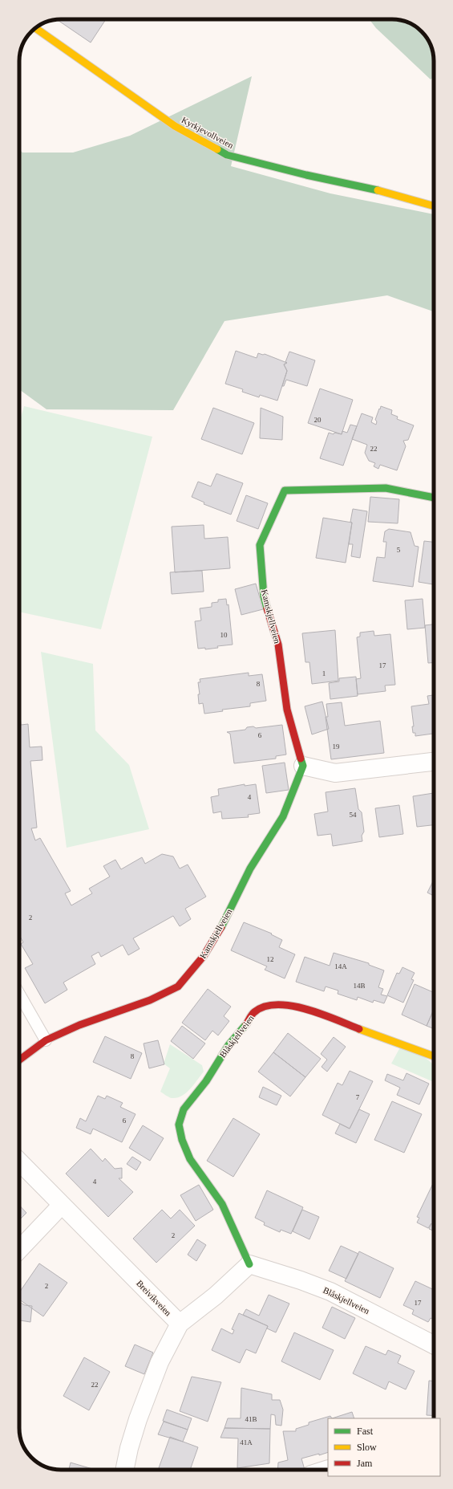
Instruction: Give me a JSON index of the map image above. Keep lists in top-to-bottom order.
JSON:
{
  "streets": {
    "street": [
      "Kyrkjevollveien",
      "Kamskjellveien",
      "Blåskjellveien",
      "Breivikveien"
    ]
  },
  "house_numbers": [
    "20",
    "22",
    "5",
    "10",
    "17",
    "1",
    "8",
    "6",
    "19",
    "4",
    "54",
    "2",
    "12",
    "14A",
    "14B",
    "8",
    "7",
    "6",
    "4",
    "2",
    "2",
    "17",
    "22",
    "41B",
    "41A"
  ],
  "legend": ["Fast", "Slow", "Jam"]
}
